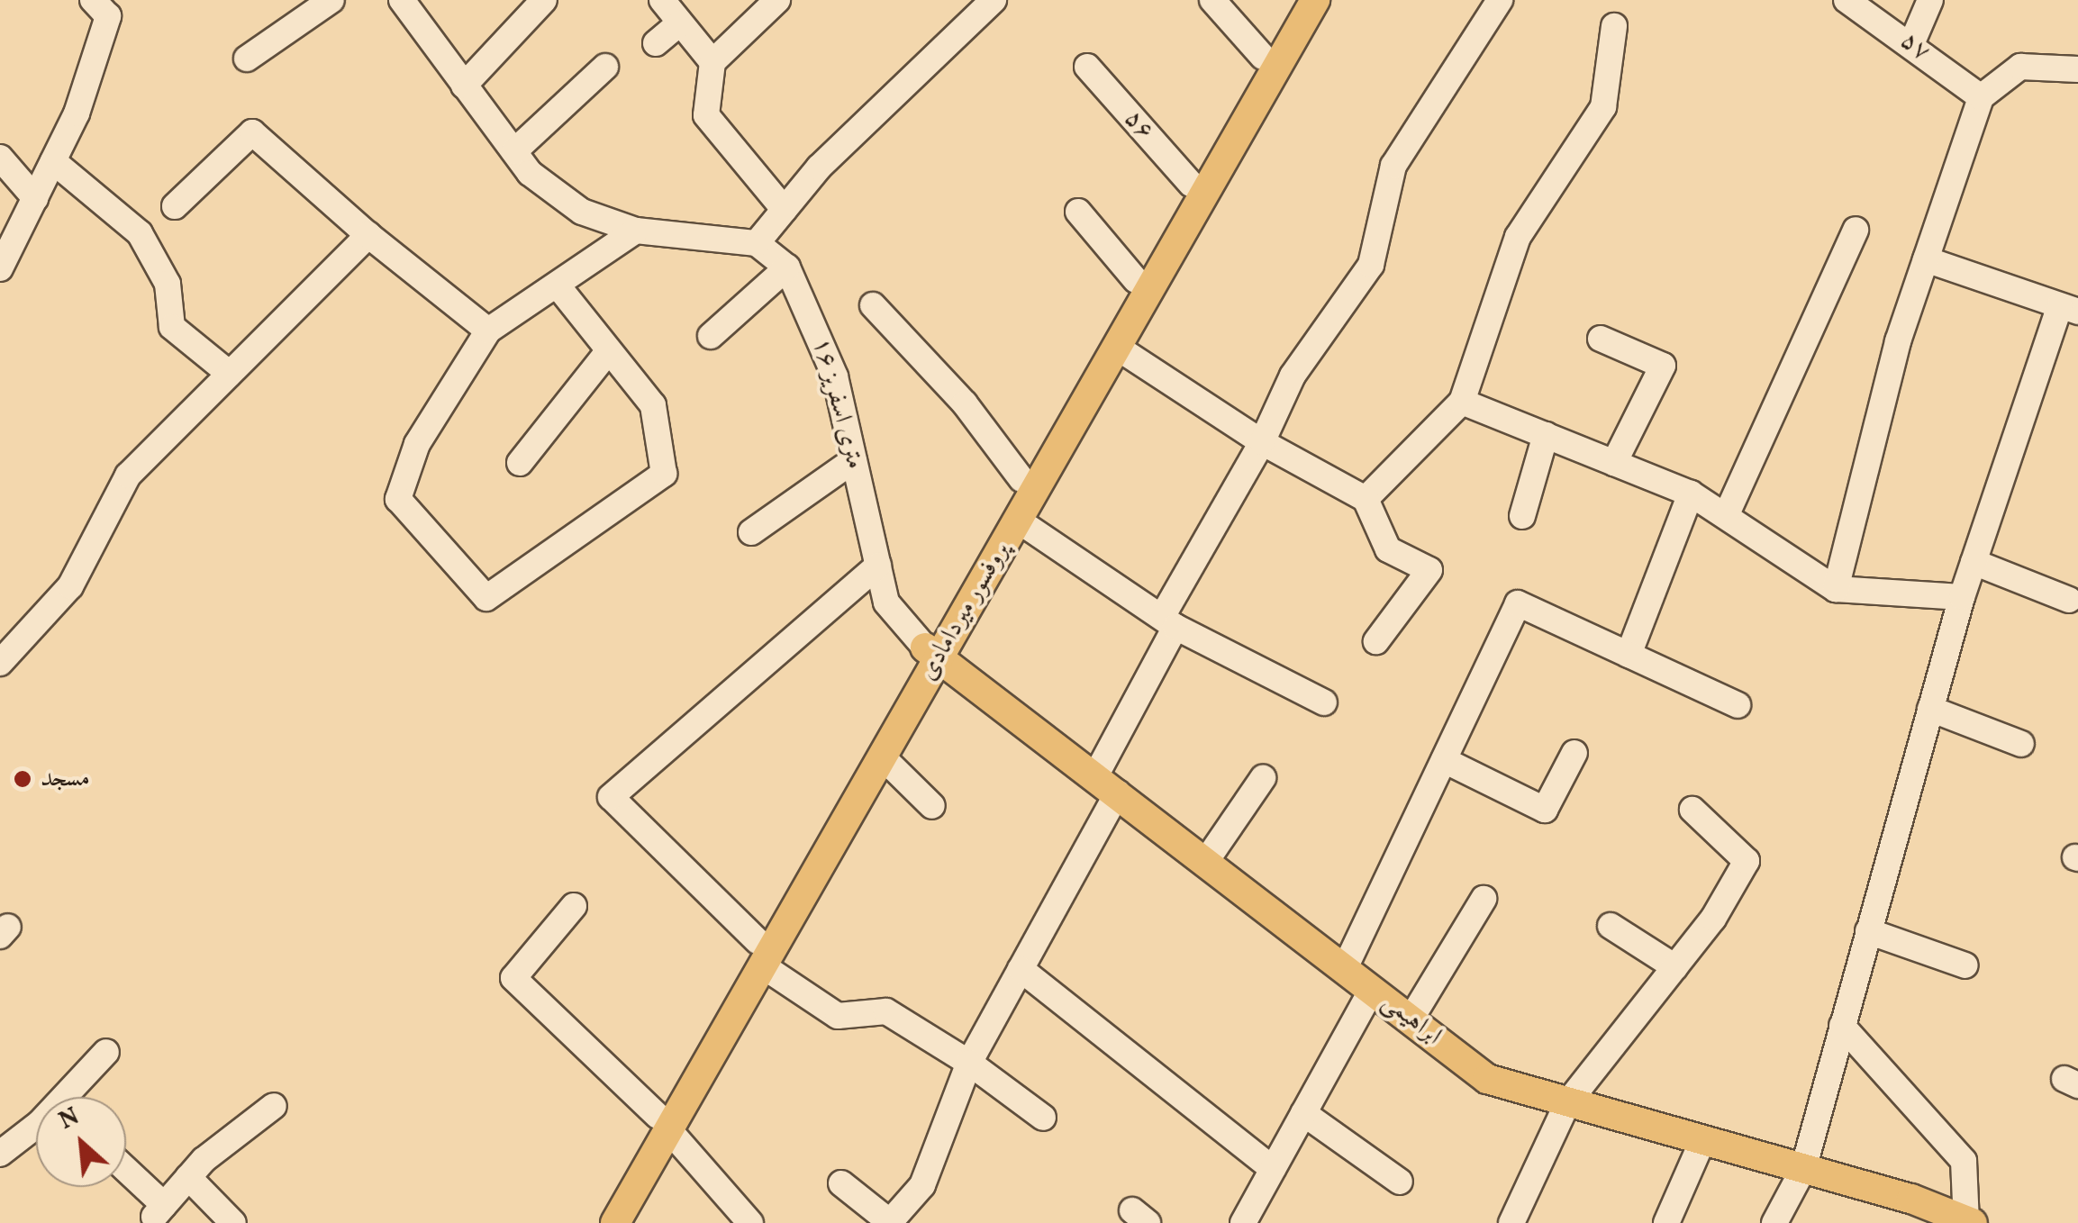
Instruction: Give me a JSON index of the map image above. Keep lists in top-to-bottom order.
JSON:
{
  "streets": {
    "main road": ["پروفسور میردامادی", "ابراهیمی"],
    "street": ["۵۷", "۵۶", "۱۶ متری اسفریز"]
  },
  "crossings": [
    ["۵۶", "پروفسور میردامادی"],
    ["۱۶ متری اسفریز", "پروفسور میردامادی"],
    ["۱۶ متری اسفریز", "ابراهیمی"],
    ["پروفسور میردامادی", "ابراهیمی"]
  ],
  "places": ["مسجد"],
  "north": "top left"
}
